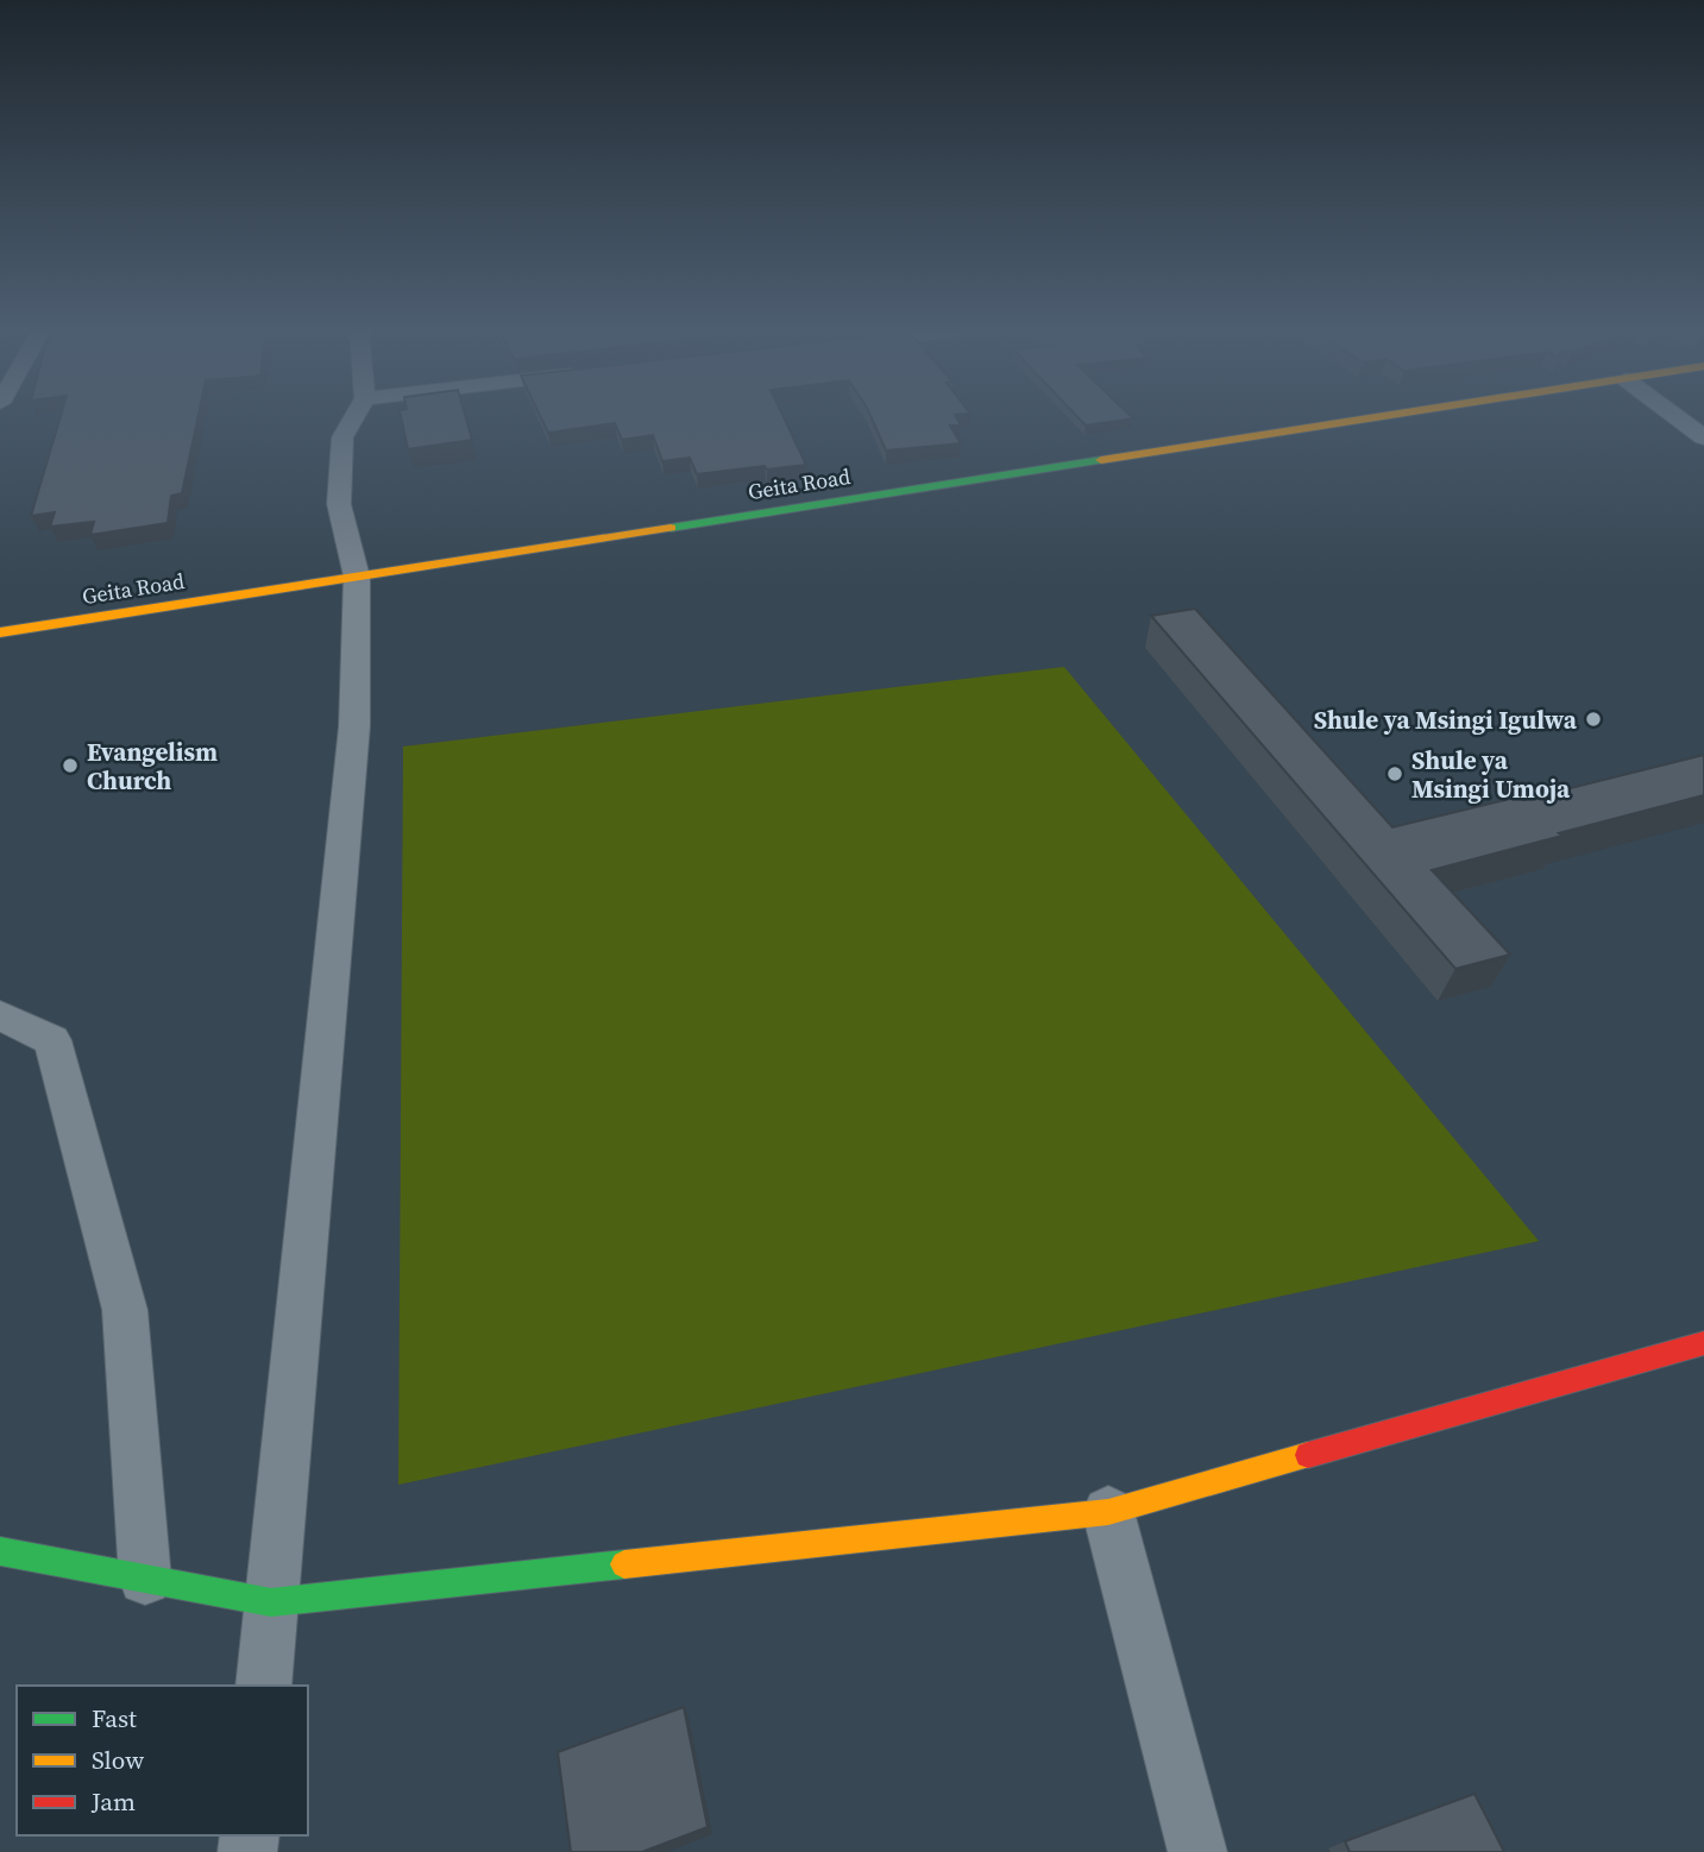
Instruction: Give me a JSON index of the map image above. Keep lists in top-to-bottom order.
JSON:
{
  "streets": {
    "main road": ["Geita Road"]
  },
  "places": ["Shule ya Msingi Igulwa", "Evangelism Church", "Shule ya Msingi Umoja"],
  "legend": ["Fast", "Slow", "Jam"]
}
